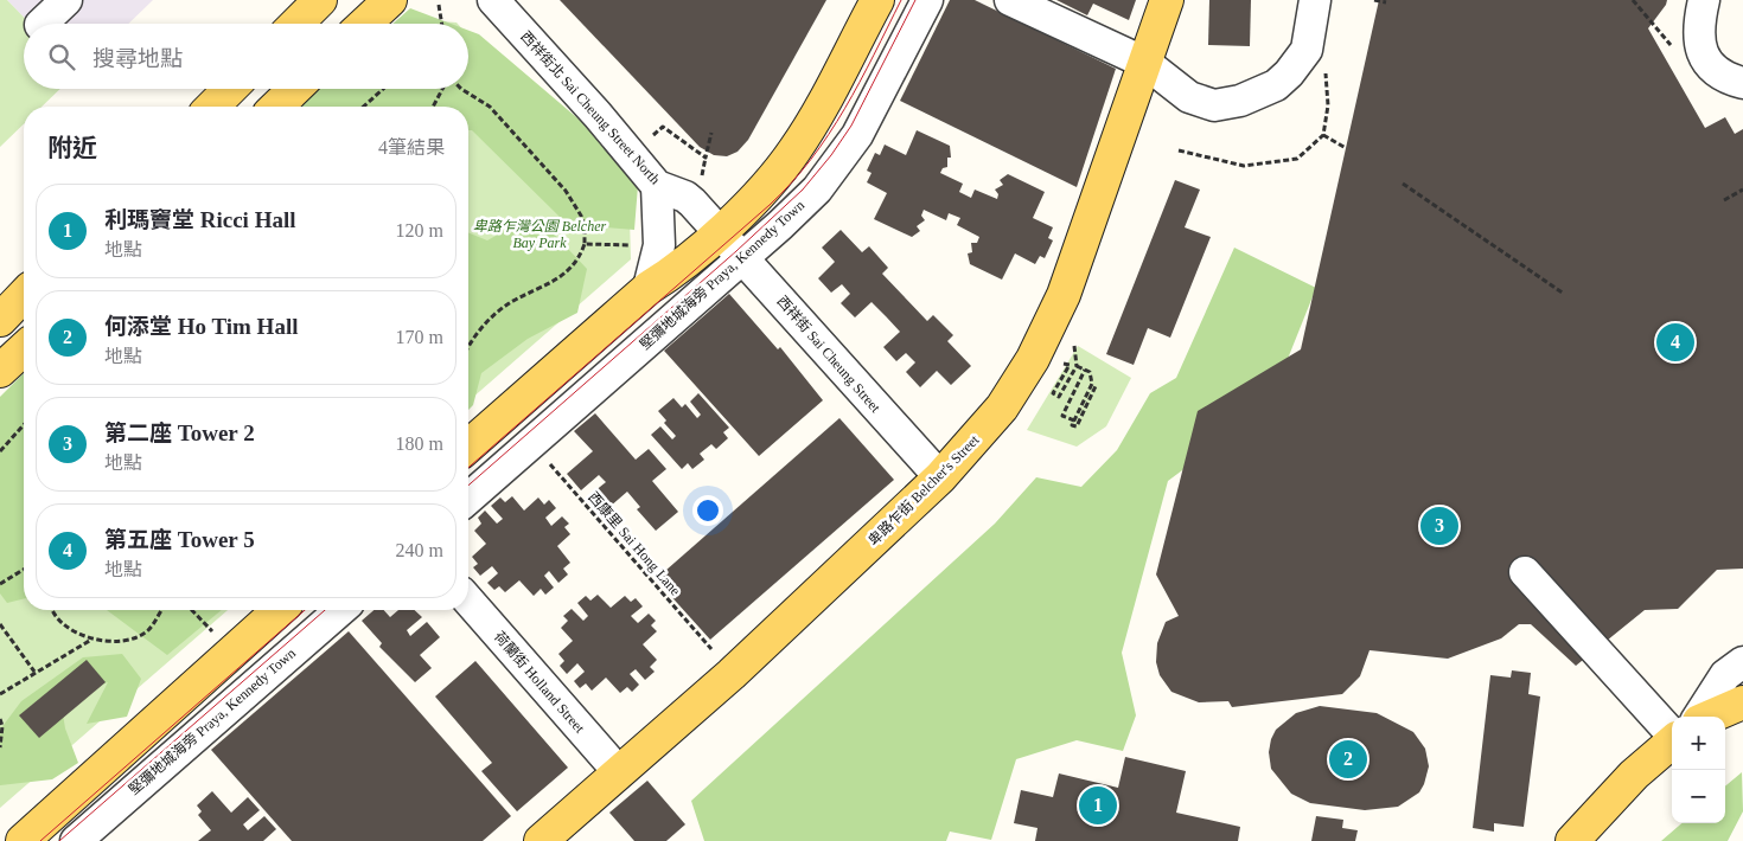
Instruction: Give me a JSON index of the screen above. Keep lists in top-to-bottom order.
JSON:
{
  "streets": {
    "main road": ["卑路乍街 Belcher's Street"],
    "street": [
      "西祥街北 Sai Cheung Street North",
      "堅彌地城海旁 Praya, Kennedy Town",
      "西祥街 Sai Cheung Street",
      "荷蘭街 Holland Street"
    ],
    "path": ["西康里 Sai Hong Lane"]
  },
  "crossings": [
    ["西祥街北 Sai Cheung Street North", "西祥街 Sai Cheung Street"],
    ["堅彌地城海旁 Praya, Kennedy Town", "西祥街 Sai Cheung Street"],
    ["西祥街 Sai Cheung Street", "卑路乍街 Belcher's Street"],
    ["卑路乍街 Belcher's Street", "荷蘭街 Holland Street"]
  ],
  "parks": ["卑路乍灣公園 Belcher Bay Park"],
  "page": {
    "search": "搜尋地點",
    "heading": ["附近", "4筆結果"],
    "list": [
      {
        "mark": "1",
        "name": "利瑪竇堂 Ricci Hall",
        "note": "地點",
        "value": "120 m"
      },
      {
        "mark": "2",
        "name": "何添堂 Ho Tim Hall",
        "note": "地點",
        "value": "170 m"
      },
      {
        "mark": "3",
        "name": "第二座 Tower 2",
        "note": "地點",
        "value": "180 m"
      },
      {
        "mark": "4",
        "name": "第五座 Tower 5",
        "note": "地點",
        "value": "240 m"
      }
    ],
    "pins": [
      "4",
      "3",
      "2",
      "1"
    ],
    "map_buttons": ["+", "−"]
  }
}
